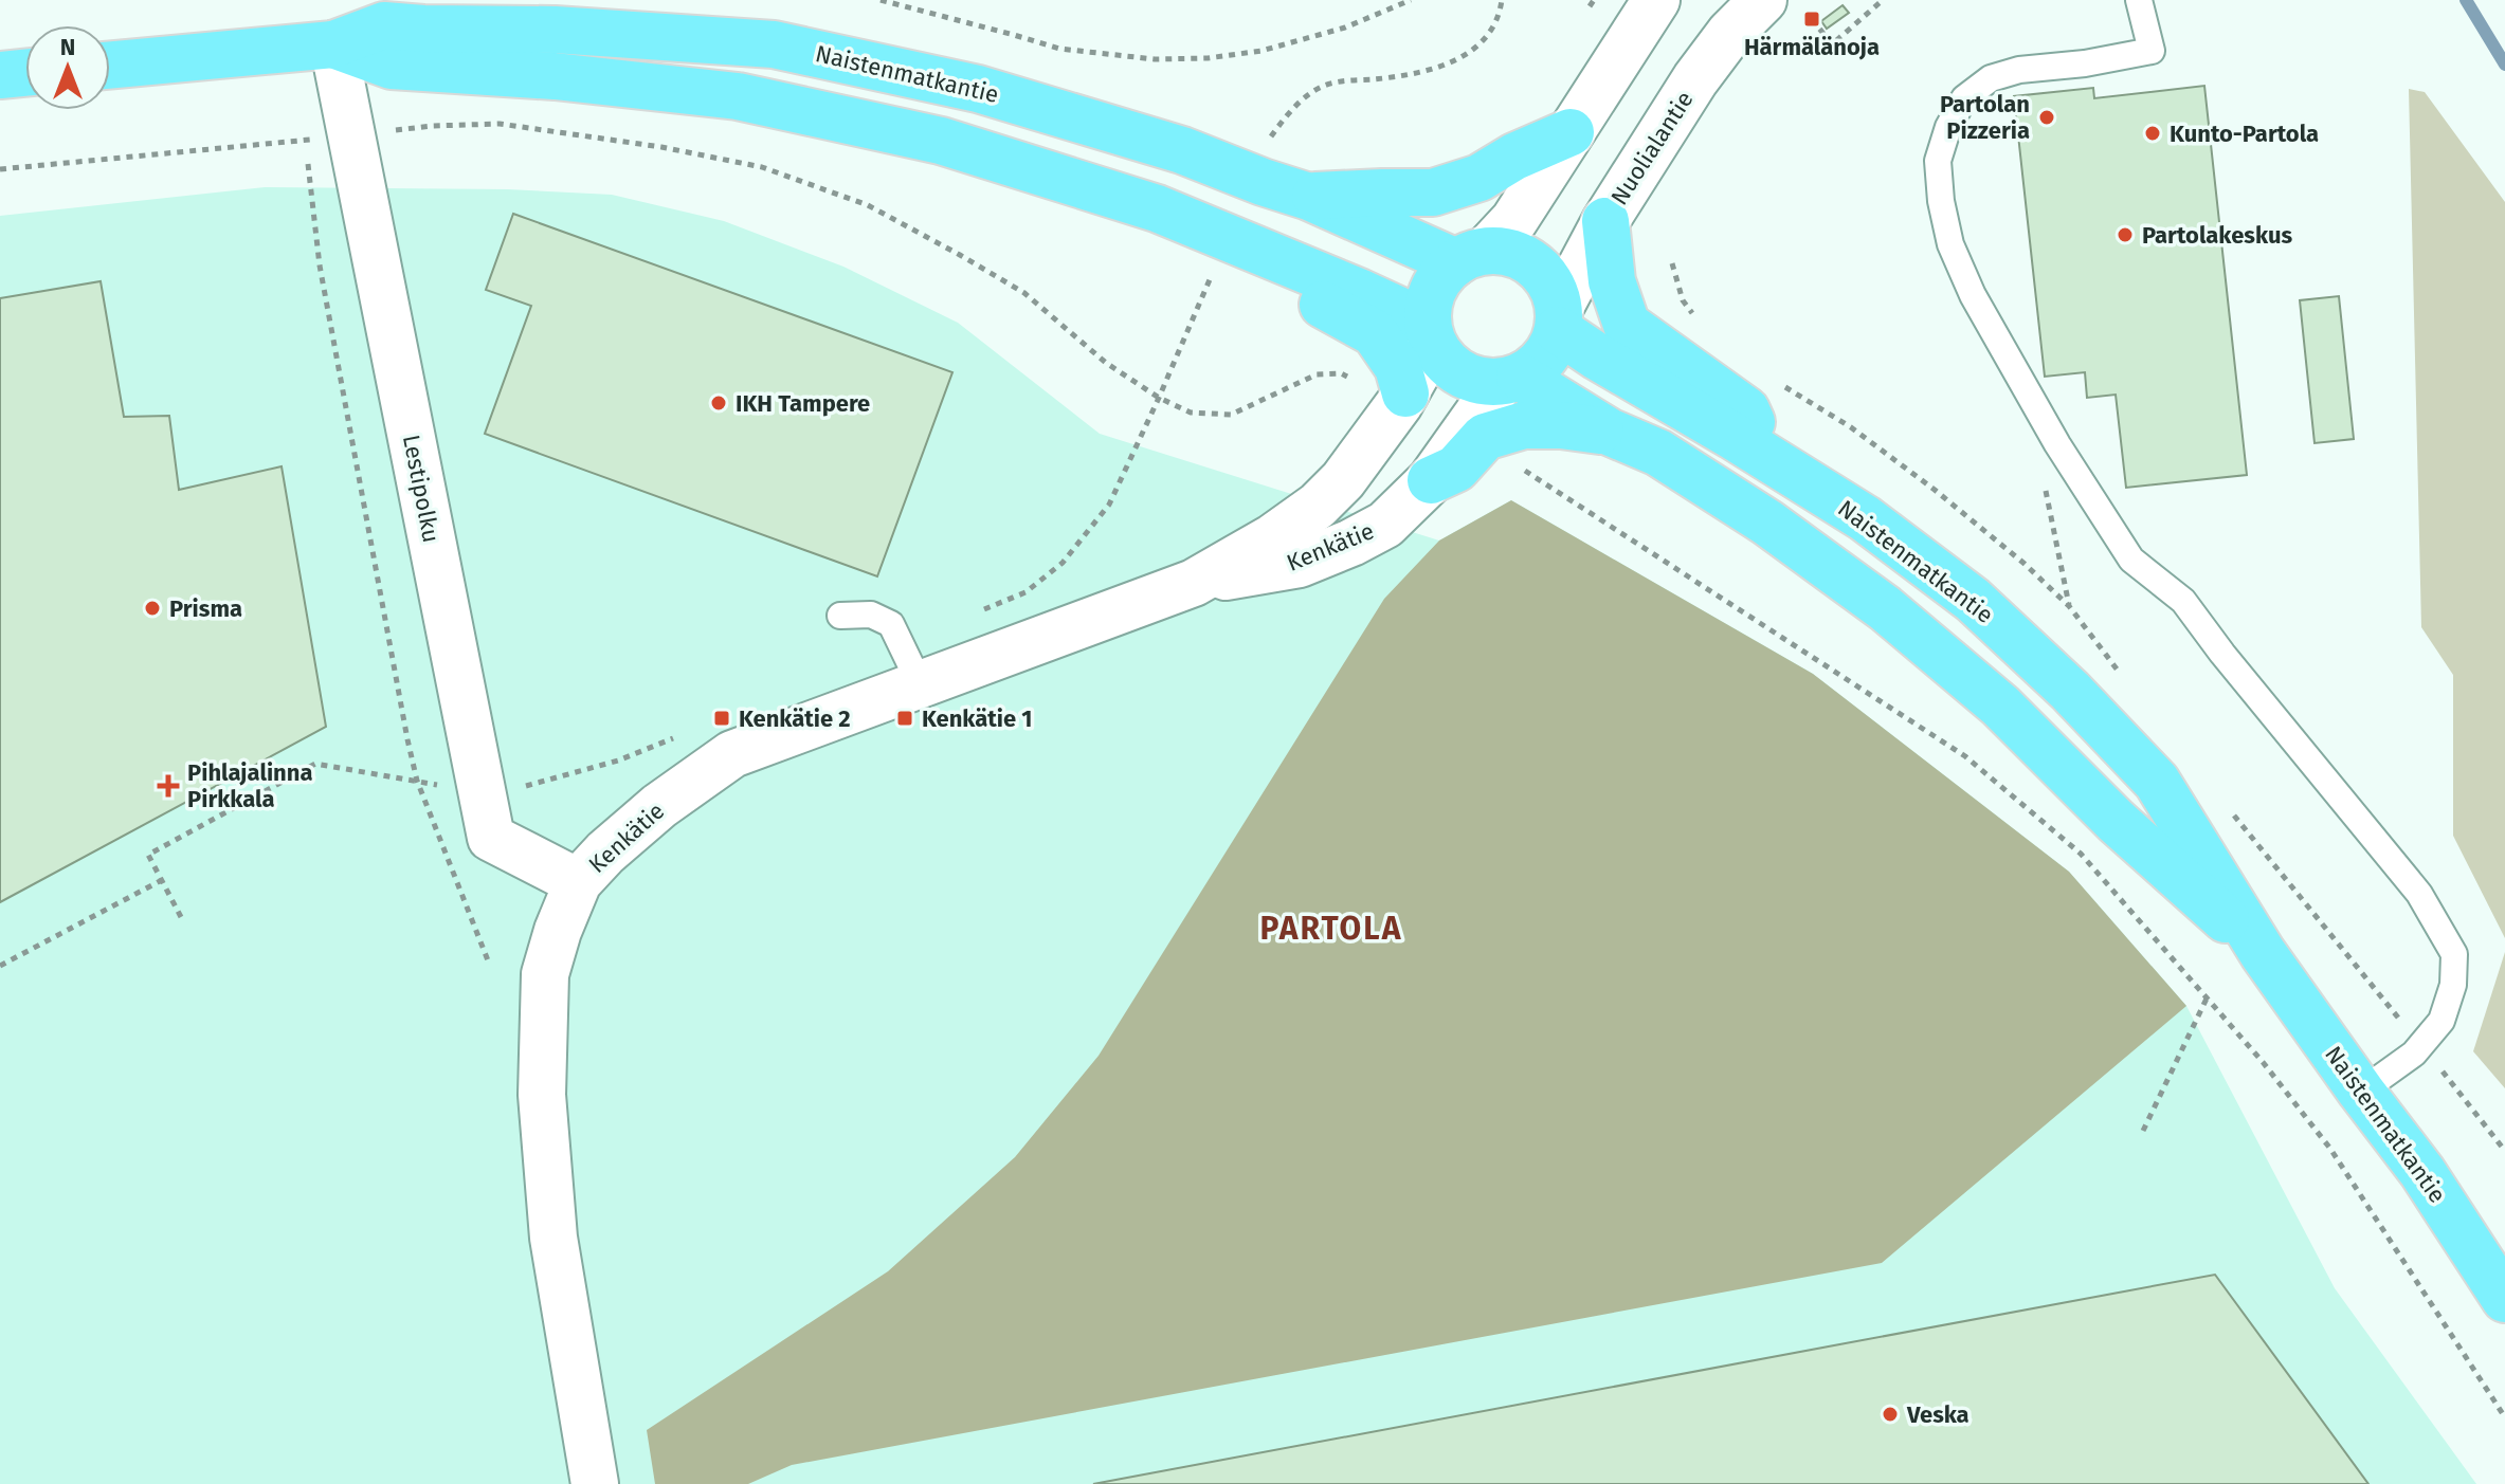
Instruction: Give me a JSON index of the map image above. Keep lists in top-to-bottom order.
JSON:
{
  "streets": {
    "main road": ["Naistenmatkantie"],
    "street": ["Nuolialantie", "Lestipolku", "Kenkätie"]
  },
  "crossings": [
    ["Naistenmatkantie", "Nuolialantie"],
    ["Naistenmatkantie", "Lestipolku"],
    ["Naistenmatkantie", "Kenkätie"],
    ["Nuolialantie", "Kenkätie"],
    ["Lestipolku", "Kenkätie"]
  ],
  "districts": ["PARTOLA"],
  "places": {
    "transit": ["Härmälänoja", "Kenkätie 2", "Kenkätie 1"],
    "other": [
      "Partolan Pizzeria",
      "Kunto-Partola",
      "Partolakeskus",
      "IKH Tampere",
      "Prisma",
      "Veska"
    ],
    "health": ["Pihlajalinna Pirkkala"]
  },
  "north": "top"
}
